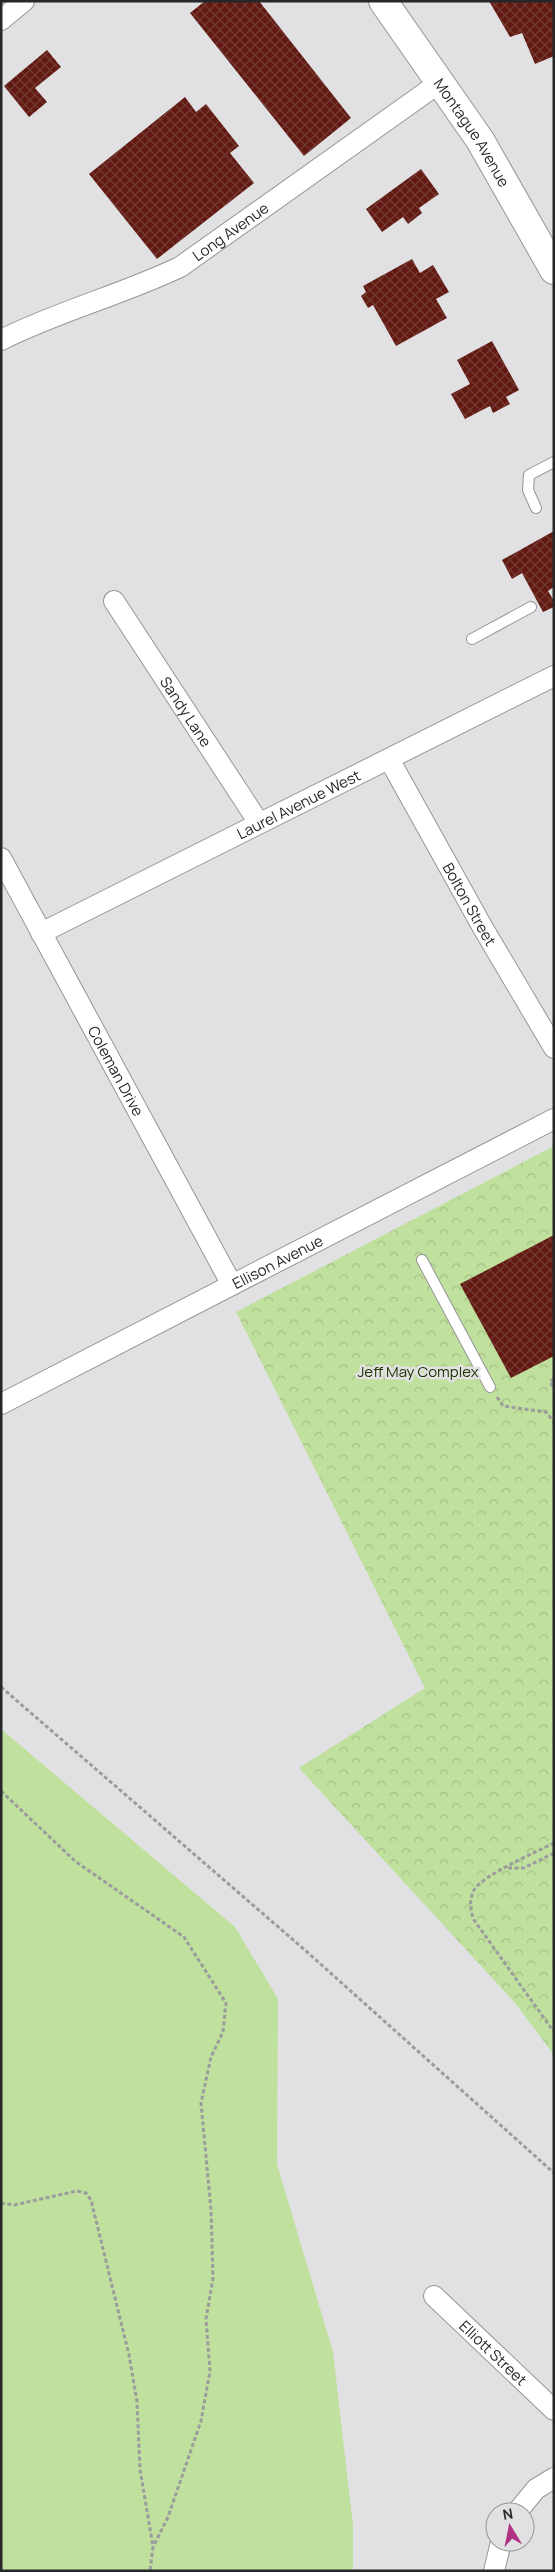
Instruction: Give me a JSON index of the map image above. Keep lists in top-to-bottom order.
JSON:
{
  "streets": {
    "main road": ["Montague Avenue"],
    "street": [
      "Long Avenue",
      "Sandy Lane",
      "Laurel Avenue West",
      "Bolton Street",
      "Coleman Drive",
      "Ellison Avenue",
      "Elliott Street"
    ]
  },
  "crossings": [
    ["Montague Avenue", "Long Avenue"],
    ["Sandy Lane", "Laurel Avenue West"],
    ["Laurel Avenue West", "Bolton Street"],
    ["Laurel Avenue West", "Coleman Drive"],
    ["Coleman Drive", "Ellison Avenue"]
  ],
  "parks": ["Jeff May Complex"],
  "north": "top"
}
